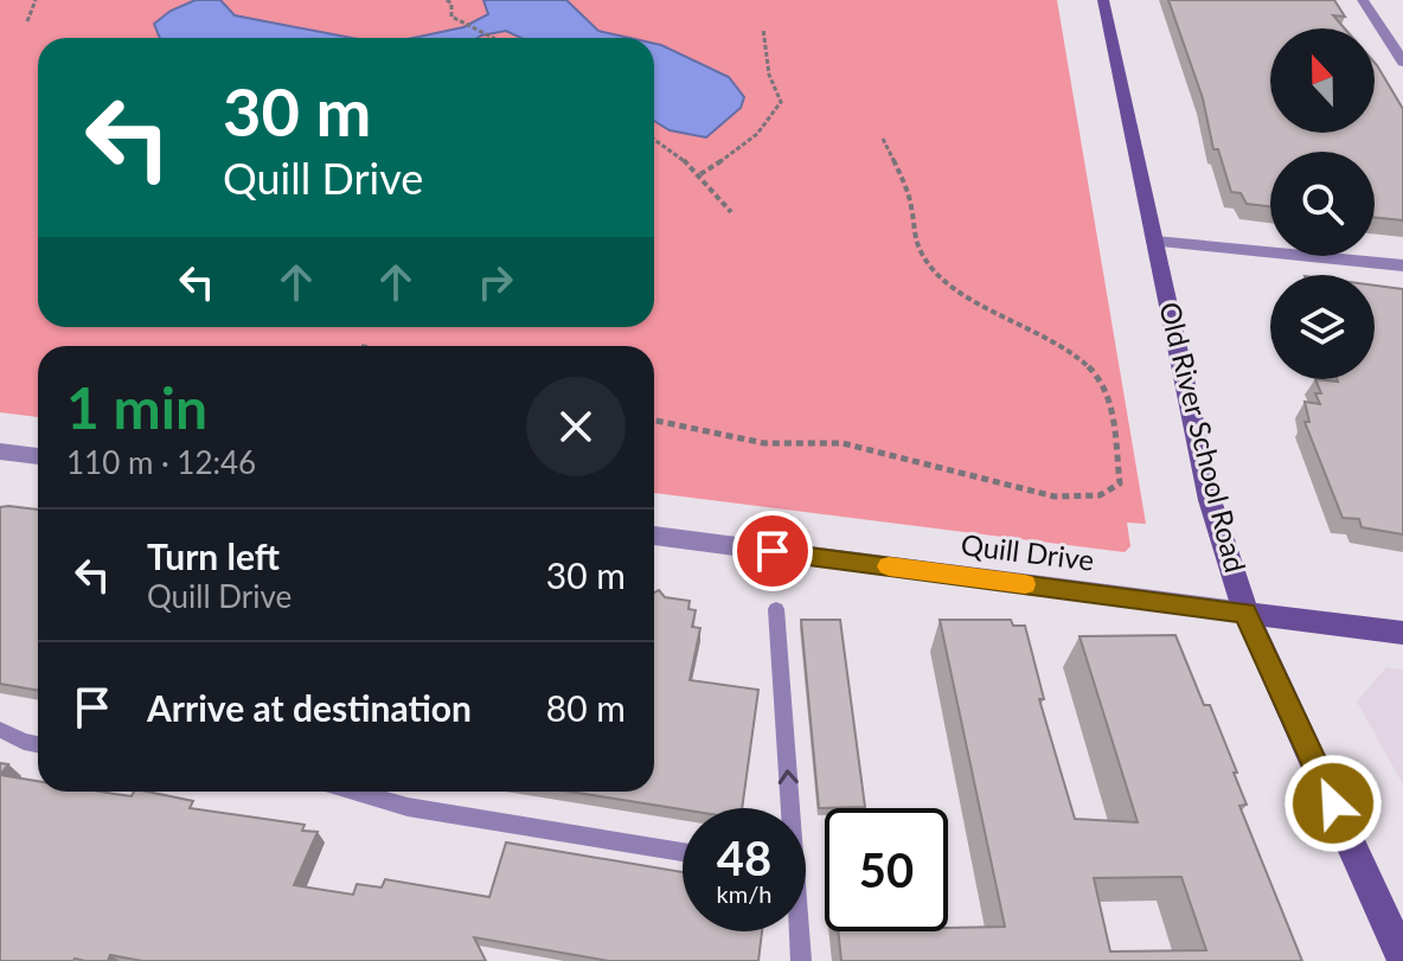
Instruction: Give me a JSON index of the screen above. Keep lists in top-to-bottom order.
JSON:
{
  "streets": {
    "main road": ["Old River School Road", "Quill Drive"]
  },
  "crossings": [
    ["Old River School Road", "Quill Drive"]
  ],
  "north": "top",
  "page": {
    "turn": ["30 m", "Quill Drive"],
    "heading": ["1 min", "110 m · 12:46"],
    "list": [
      {
        "name": "Turn left",
        "note": "Quill Drive",
        "value": "30 m"
      },
      {
        "name": "Arrive at destination",
        "value": "80 m"
      }
    ],
    "speed": "48 km/h",
    "limit": "50"
  }
}
